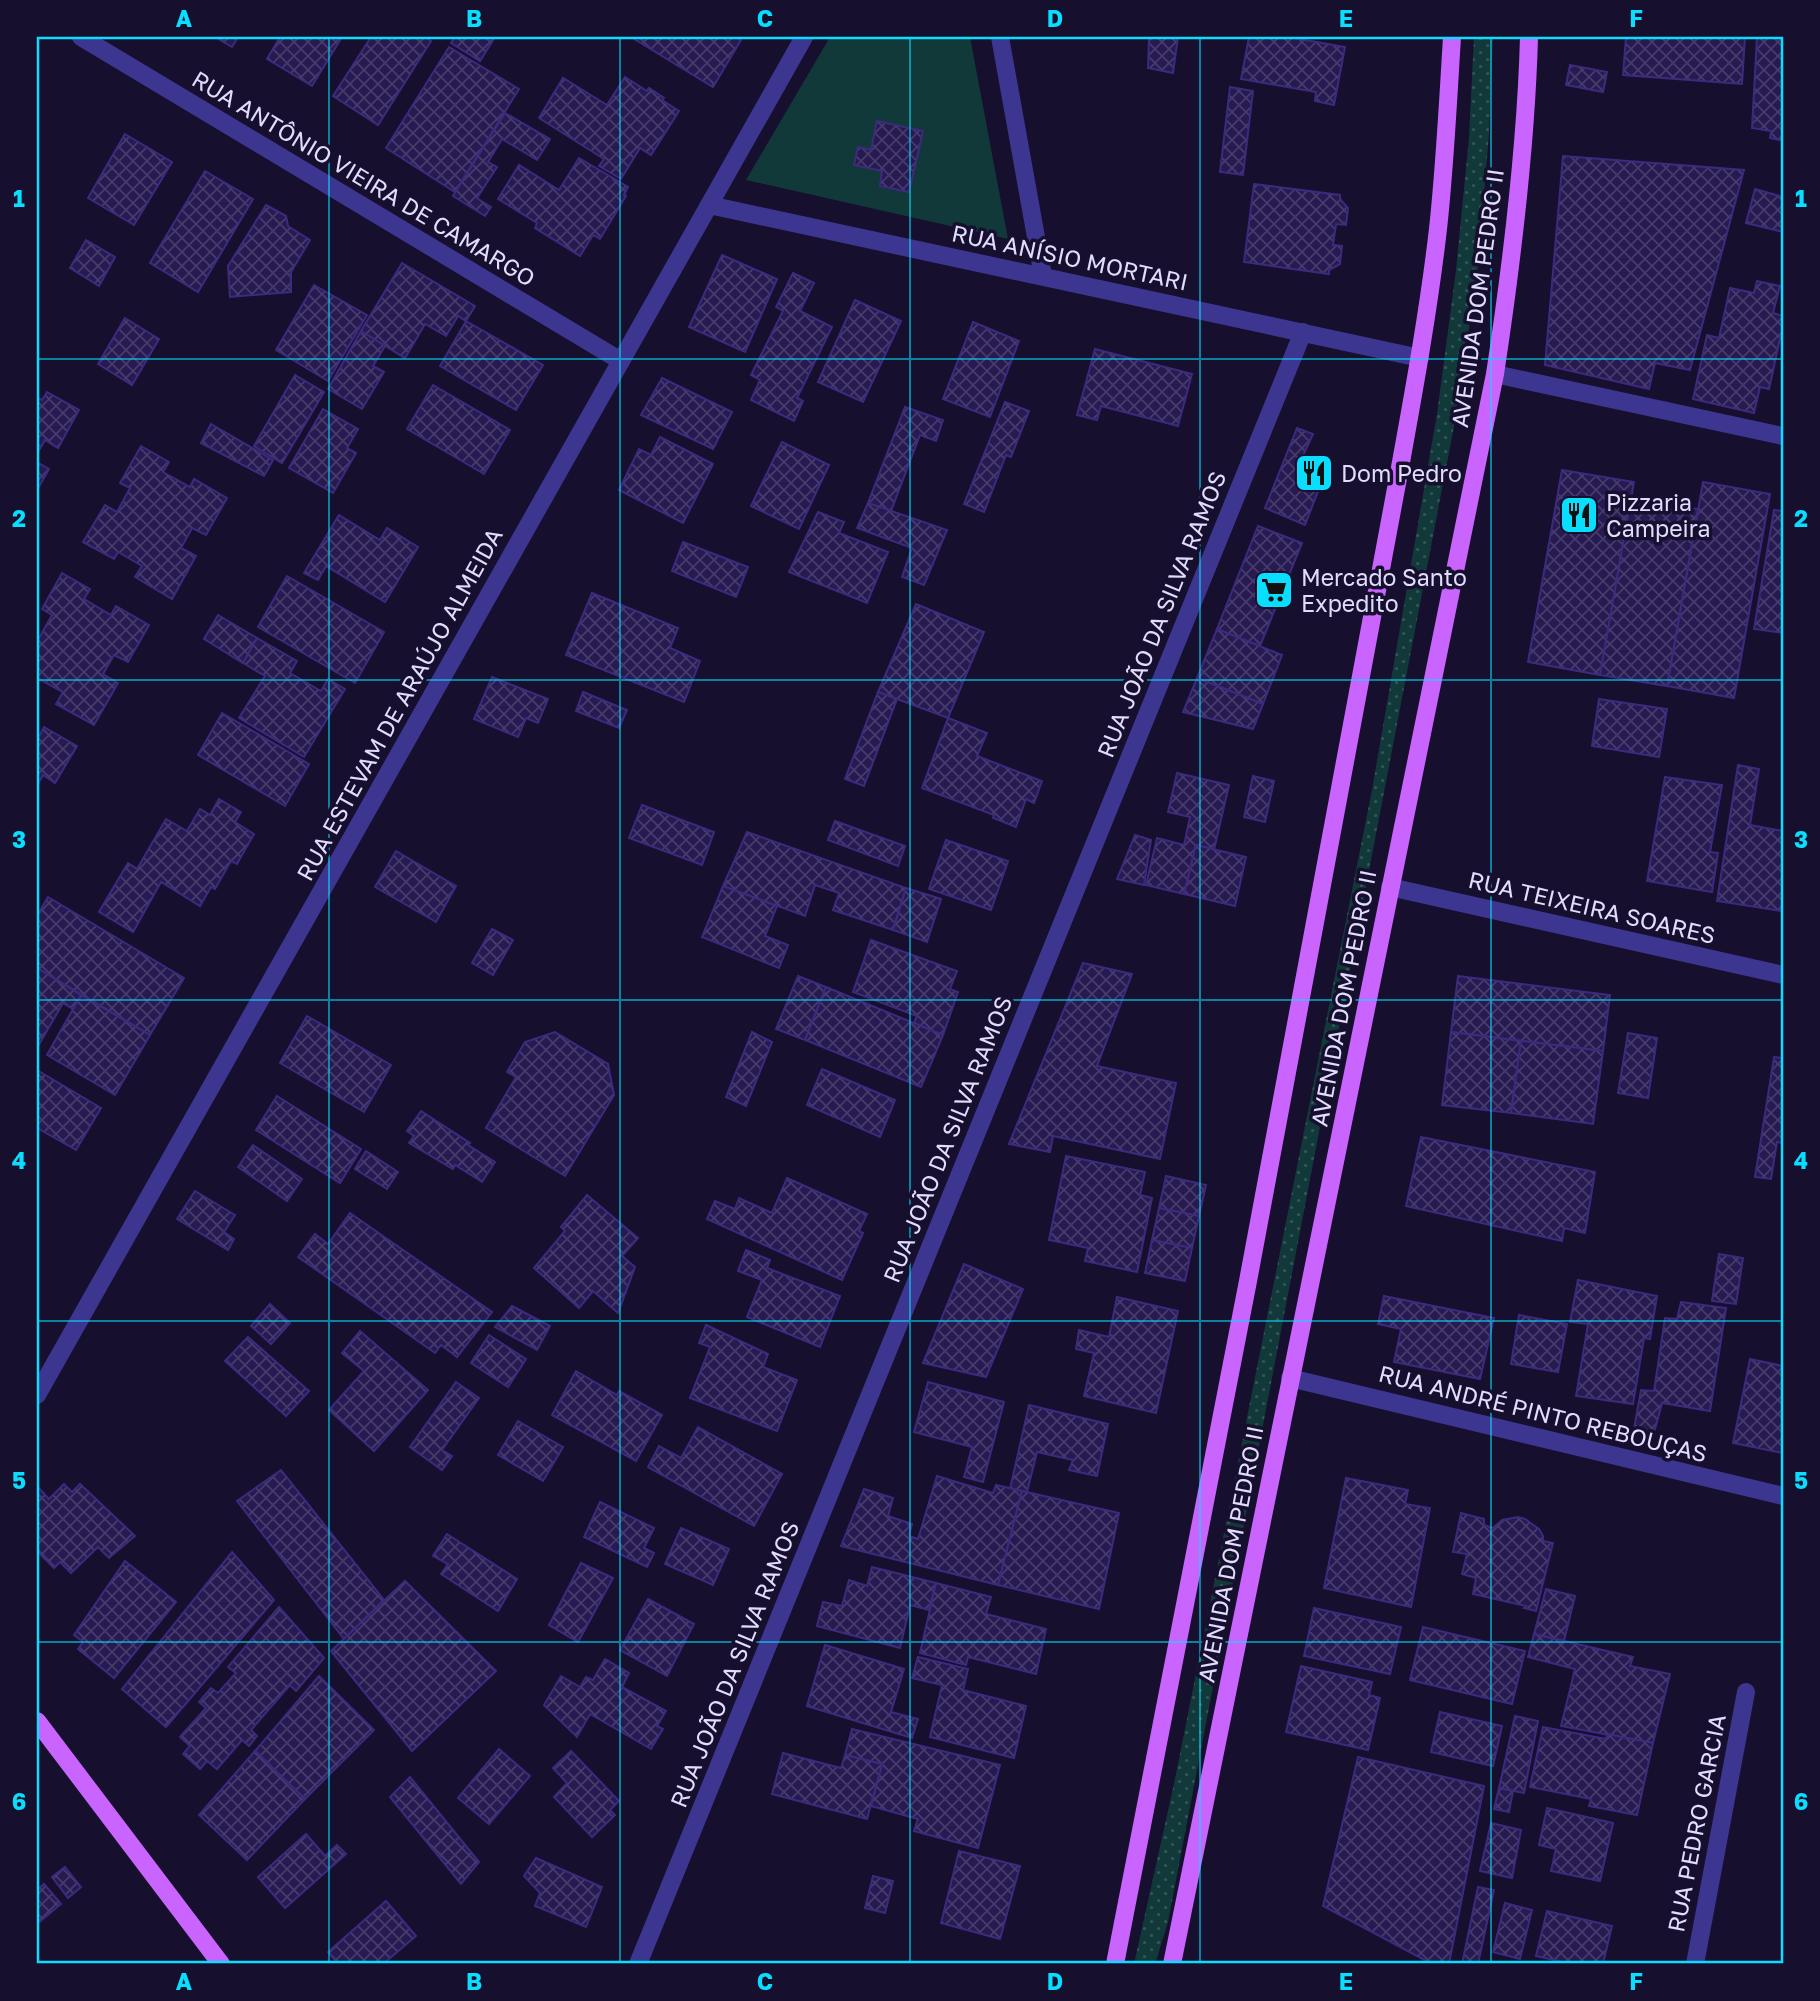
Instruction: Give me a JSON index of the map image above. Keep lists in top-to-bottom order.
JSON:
{
  "streets": {
    "main road": ["AVENIDA DOM PEDRO II"],
    "street": [
      "RUA ANTÔNIO VIEIRA DE CAMARGO",
      "RUA ANÍSIO MORTARI",
      "RUA JOÃO DA SILVA RAMOS",
      "RUA ESTEVAM DE ARAÚJO ALMEIDA",
      "RUA TEIXEIRA SOARES",
      "RUA ANDRÉ PINTO REBOUÇAS",
      "RUA PEDRO GARCIA"
    ]
  },
  "crossings": [
    ["RUA ANTÔNIO VIEIRA DE CAMARGO", "RUA ESTEVAM DE ARAÚJO ALMEIDA"],
    ["RUA ANÍSIO MORTARI", "AVENIDA DOM PEDRO II"],
    ["RUA ANÍSIO MORTARI", "RUA JOÃO DA SILVA RAMOS"],
    ["RUA ANÍSIO MORTARI", "RUA ESTEVAM DE ARAÚJO ALMEIDA"],
    ["AVENIDA DOM PEDRO II", "RUA TEIXEIRA SOARES"],
    ["AVENIDA DOM PEDRO II", "RUA ANDRÉ PINTO REBOUÇAS"]
  ],
  "places": {
    "restaurant": ["Dom Pedro", "Pizzaria Campeira"],
    "supermarket": ["Mercado Santo Expedito"]
  },
  "grid": {
    "columns": [
      "A",
      "B",
      "C",
      "D",
      "E",
      "F"
    ],
    "rows": [
      "1",
      "2",
      "3",
      "4",
      "5",
      "6"
    ]
  }
}
